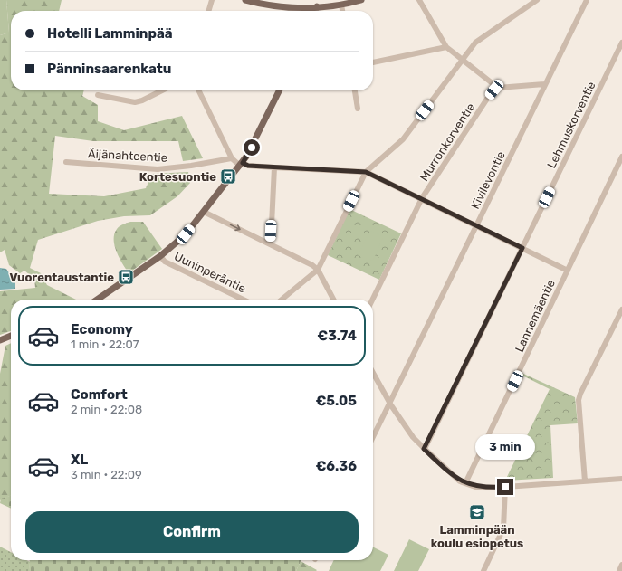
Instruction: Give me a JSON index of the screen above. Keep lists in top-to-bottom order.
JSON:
{
  "streets": {
    "street": [
      "Lehmuskorventie",
      "Murronkorventie",
      "Äijänahteentie",
      "Kivilevontie",
      "Uuninperäntie",
      "Lannemäentie"
    ]
  },
  "places": {
    "bus stop": ["Kortesuontie", "Vuorentaustantie"],
    "school or university": ["Lamminpään koulu esiopetus"]
  },
  "page": {
    "banner": ["Hotelli Lamminpää", "Pänninsaarenkatu"],
    "list": [
      {
        "name": "Economy",
        "note": "1 min · 22:07",
        "value": "€3.74"
      },
      {
        "name": "Comfort",
        "note": "2 min · 22:08",
        "value": "€5.05"
      },
      {
        "name": "XL",
        "note": "3 min · 22:09",
        "value": "€6.36"
      }
    ],
    "bubble": "3 min",
    "buttons": "Confirm"
  }
}
